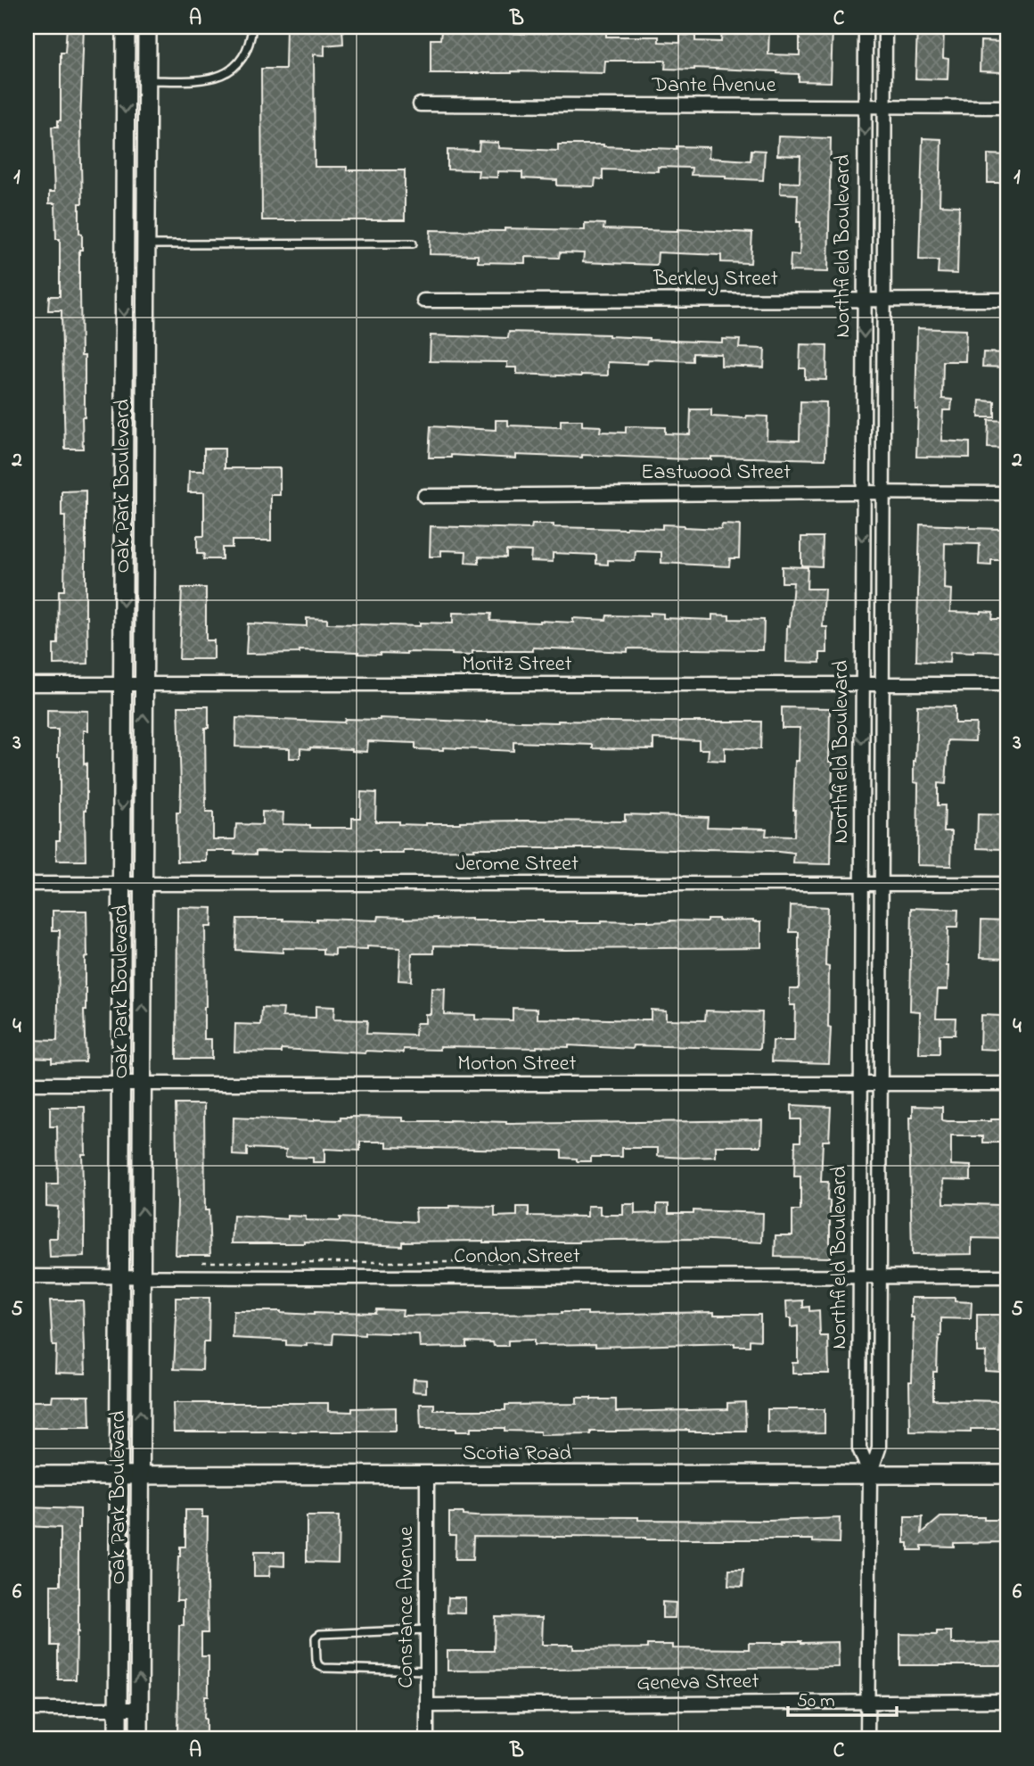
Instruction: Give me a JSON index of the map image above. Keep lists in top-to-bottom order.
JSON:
{
  "streets": {
    "street": [
      "Dante Avenue",
      "Northfield Boulevard",
      "Berkley Street",
      "Eastwood Street",
      "Oak Park Boulevard",
      "Moritz Street",
      "Jerome Street",
      "Morton Street",
      "Condon Street",
      "Scotia Road",
      "Constance Avenue",
      "Geneva Street"
    ]
  },
  "crossings": [
    ["Dante Avenue", "Northfield Boulevard"],
    ["Northfield Boulevard", "Berkley Street"],
    ["Northfield Boulevard", "Eastwood Street"],
    ["Northfield Boulevard", "Moritz Street"],
    ["Northfield Boulevard", "Jerome Street"],
    ["Northfield Boulevard", "Morton Street"],
    ["Northfield Boulevard", "Condon Street"],
    ["Northfield Boulevard", "Scotia Road"],
    ["Northfield Boulevard", "Geneva Street"],
    ["Oak Park Boulevard", "Moritz Street"],
    ["Oak Park Boulevard", "Jerome Street"],
    ["Oak Park Boulevard", "Morton Street"],
    ["Oak Park Boulevard", "Condon Street"],
    ["Oak Park Boulevard", "Scotia Road"],
    ["Scotia Road", "Constance Avenue"],
    ["Constance Avenue", "Geneva Street"]
  ],
  "scale_bar": "50 m",
  "grid": {
    "columns": ["A", "B", "C"],
    "rows": [
      "1",
      "2",
      "3",
      "4",
      "5",
      "6"
    ]
  }
}
